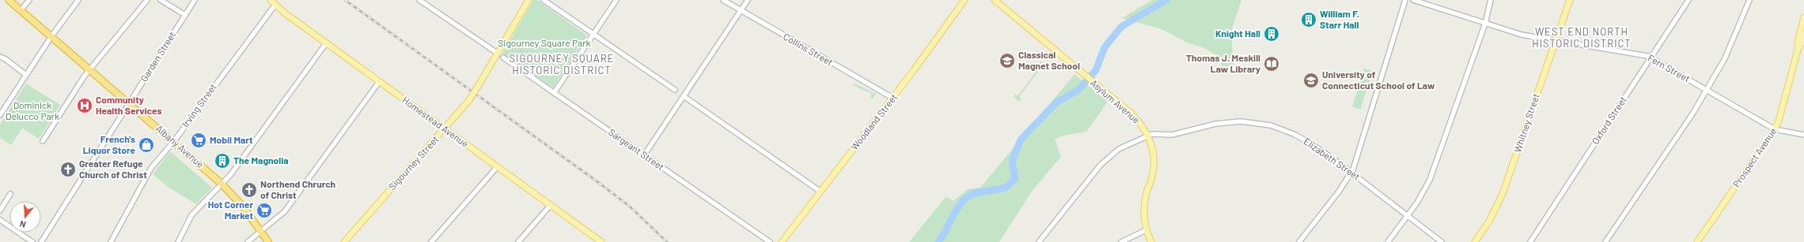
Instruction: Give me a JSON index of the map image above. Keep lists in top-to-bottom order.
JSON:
{
  "streets": {
    "highway": ["Albany Avenue"],
    "main road": [
      "Asylum Avenue",
      "Homestead Avenue",
      "Woodland Street",
      "Whitney Street",
      "Prospect Avenue",
      "Sigourney Street"
    ],
    "street": [
      "Collins Street",
      "Garden Street",
      "Fern Street",
      "Irving Street",
      "Oxford Street",
      "Sargeant Street",
      "Elizabeth Street"
    ]
  },
  "crossings": [
    ["Collins Street", "Woodland Street"],
    ["Garden Street", "Albany Avenue"],
    ["Fern Street", "Oxford Street"],
    ["Fern Street", "Whitney Street"],
    ["Fern Street", "Prospect Avenue"],
    ["Asylum Avenue", "Elizabeth Street"],
    ["Irving Street", "Homestead Avenue"],
    ["Irving Street", "Albany Avenue"],
    ["Homestead Avenue", "Sigourney Street"]
  ],
  "districts": ["WEST END NORTH HISTORIC DISTRICT", "SIGOURNEY SQUARE HISTORIC DISTRICT"],
  "parks": ["Sigourney Square Park", "Dominick Delucco Park"],
  "places": {
    "building": ["William F. Starr Hall", "Knight Hall", "The Magnolia"],
    "school or university": ["Classical Magnet School", "University of Connecticut School of Law"],
    "library": ["Thomas J. Meskill Law Library"],
    "hospital": ["Community Health Services"],
    "supermarket": ["Mobil Mart", "Hot Corner Market"],
    "shop": ["French's Liquor Store"],
    "church": ["Greater Refuge Church of Christ", "Northend Chrurch of Christ"]
  },
  "north": "bottom"
}
